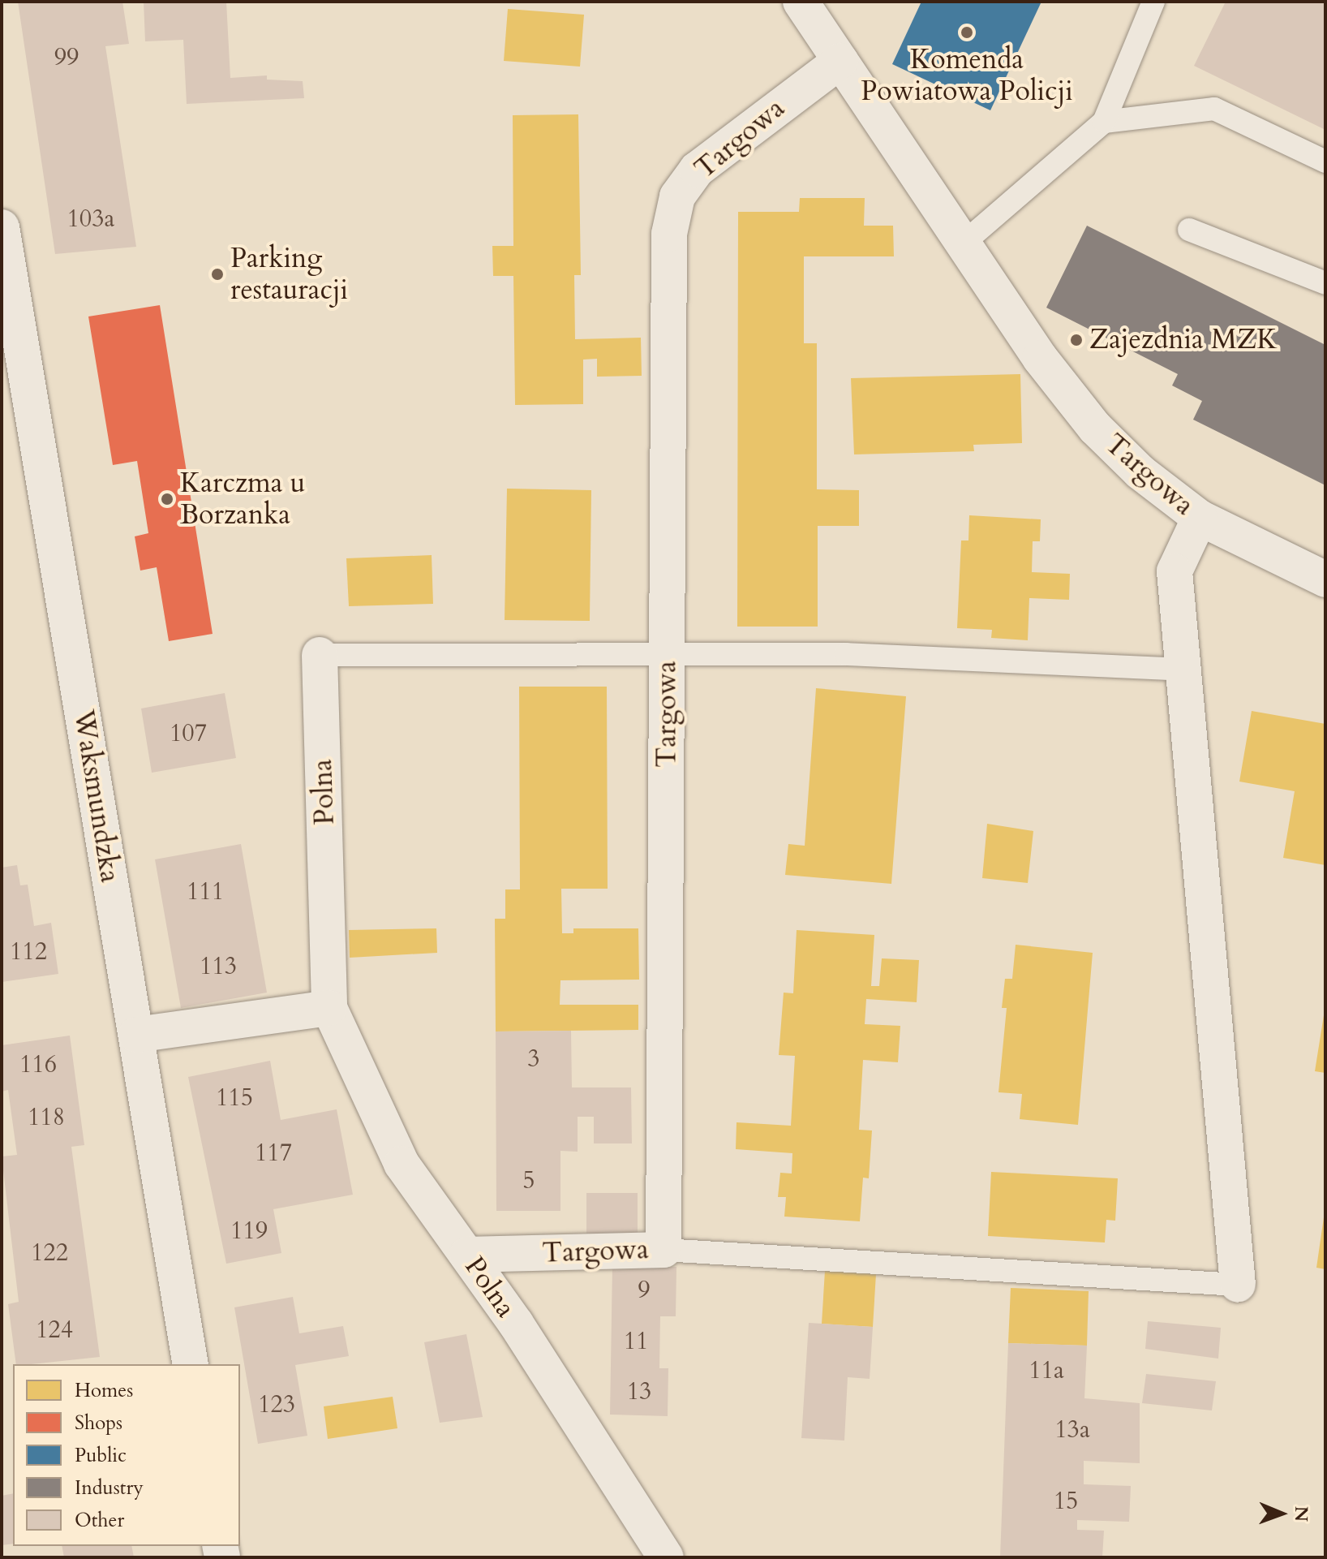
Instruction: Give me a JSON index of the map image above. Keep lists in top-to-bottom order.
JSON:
{
  "streets": {
    "street": ["Targowa", "Polna", "Waksmundzka"]
  },
  "crossings": [
    ["Targowa", "Polna"]
  ],
  "places": [
    "Komenda Powiatowa Policji",
    "Parking restauracji",
    "Zajezdnia MZK",
    "Karczma u Borzanka"
  ],
  "house_numbers": [
    "99",
    "103a",
    "107",
    "111",
    "112",
    "113",
    "3",
    "116",
    "115",
    "118",
    "117",
    "5",
    "119",
    "122",
    "9",
    "124",
    "11",
    "11a",
    "13",
    "123",
    "13a",
    "15"
  ],
  "legend": [
    "Homes",
    "Shops",
    "Public",
    "Industry",
    "Other"
  ],
  "north": "right"
}
